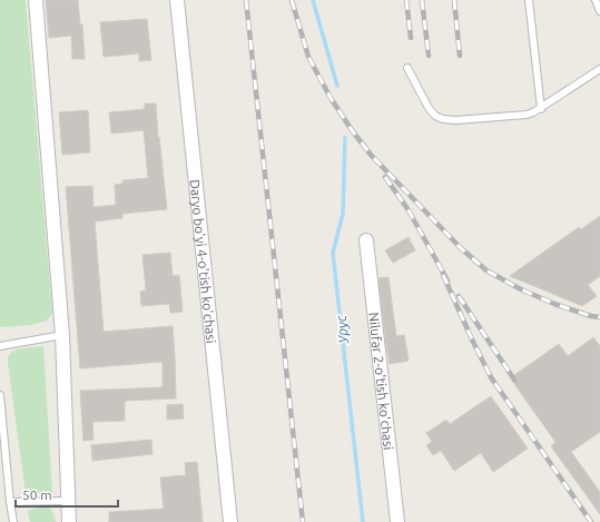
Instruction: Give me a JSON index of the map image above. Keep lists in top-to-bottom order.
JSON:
{
  "streets": {
    "street": ["Daryo bo'yi 4-o'tish ko'chasi", "Nilufar 2-o'tish ko'chasi"]
  },
  "water": ["Урус"],
  "scale_bar": "50 m"
}
